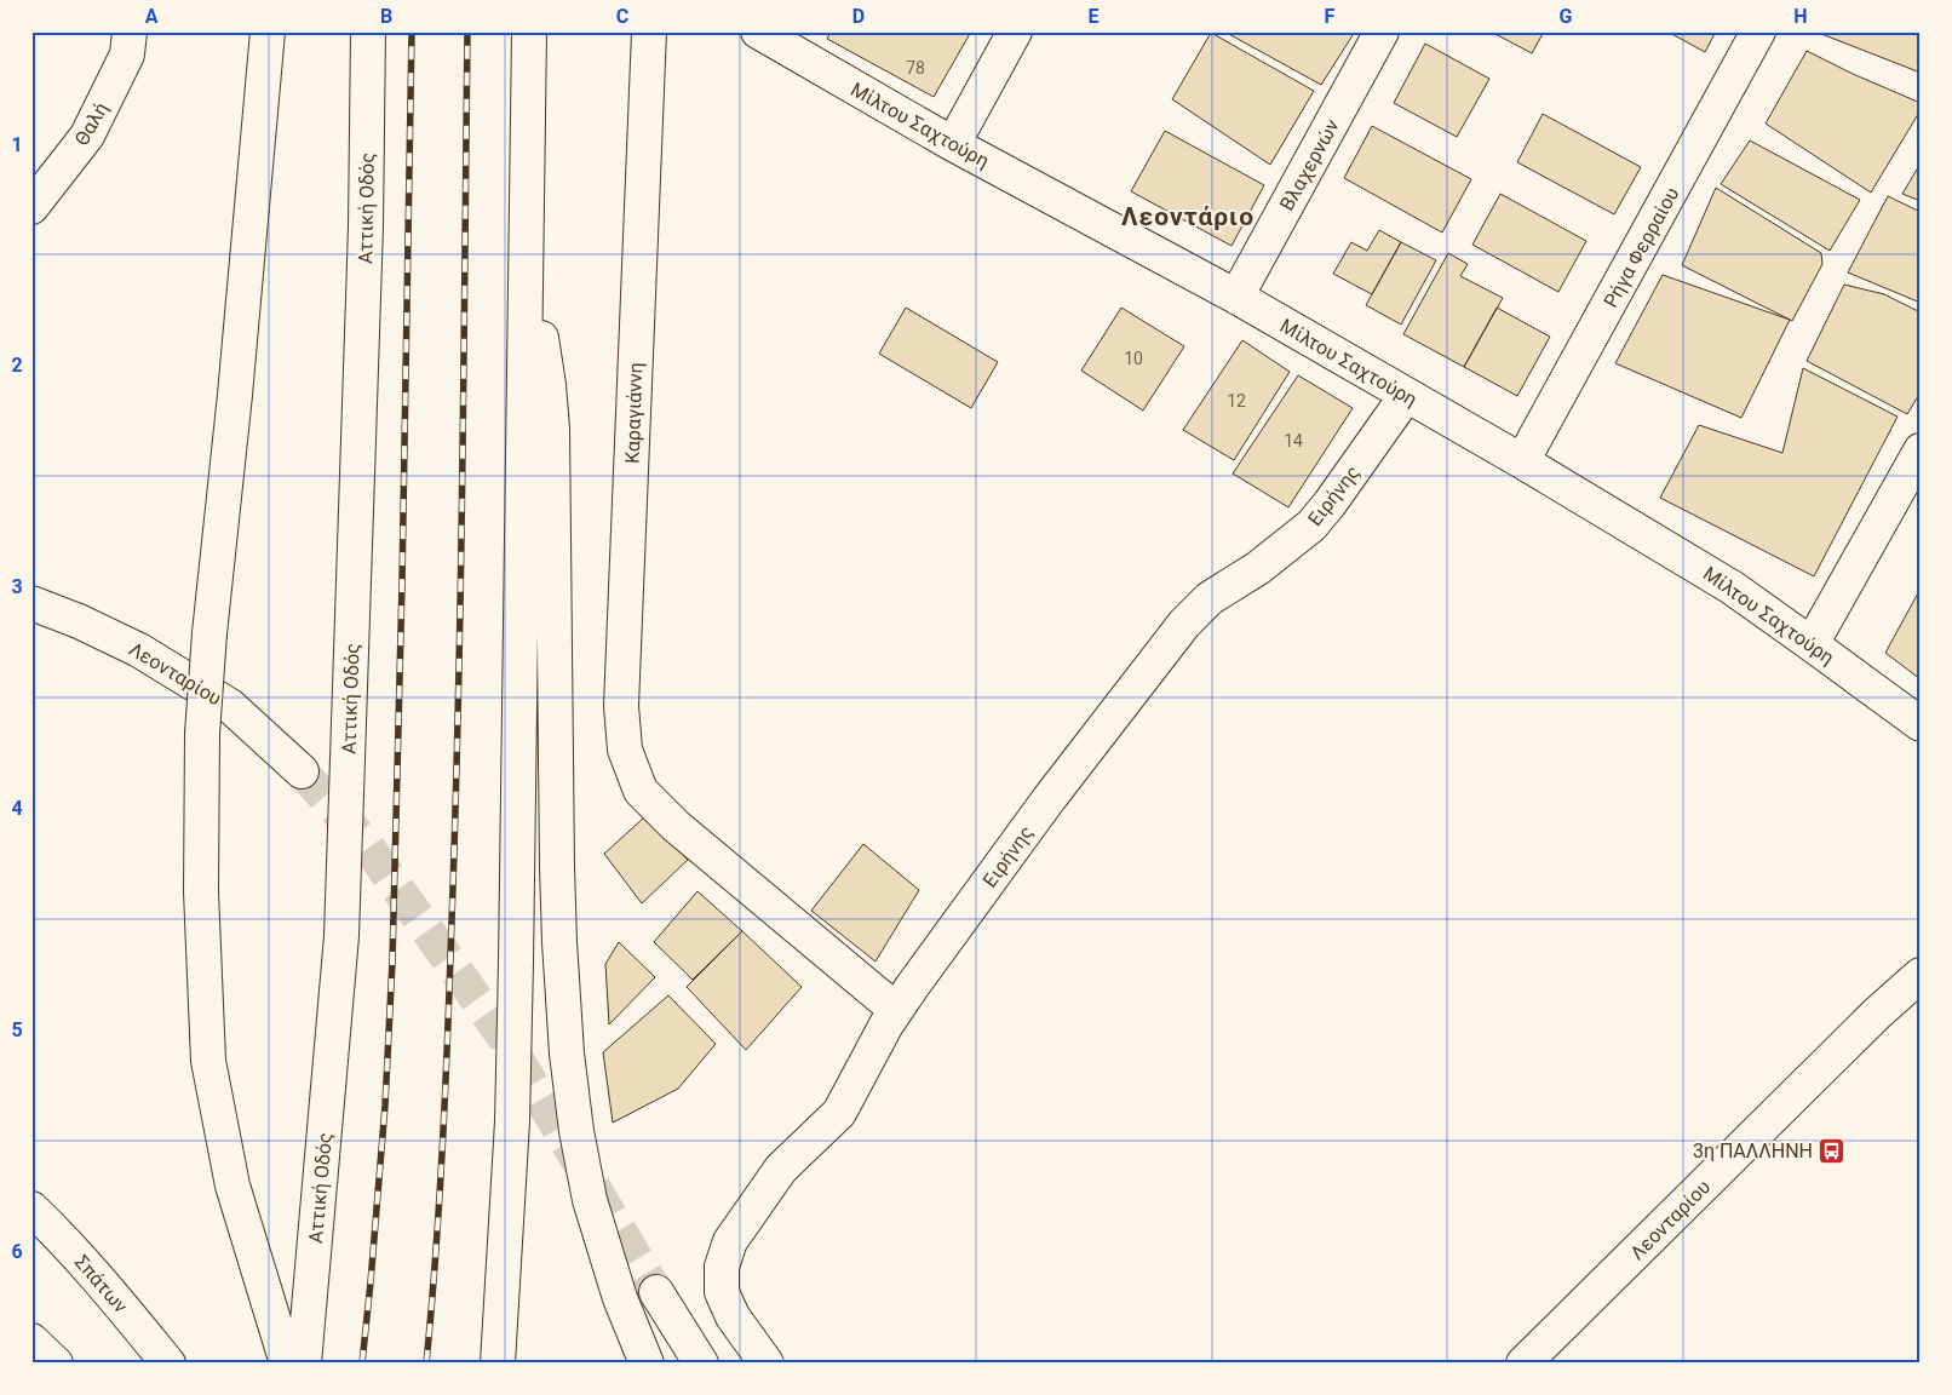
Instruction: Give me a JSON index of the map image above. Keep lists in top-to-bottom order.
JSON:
{
  "streets": {
    "main road": [
      "Θαλή",
      "Μίλτου Σαχτούρη",
      "Βλαχερνών",
      "Αττική Οδός",
      "Ρήγα Φερραίου",
      "Καραγιάννη",
      "Ειρήνης",
      "Λεονταρίου",
      "Σπάτων"
    ]
  },
  "crossings": [
    ["Μίλτου Σαχτούρη", "Βλαχερνών"],
    ["Μίλτου Σαχτούρη", "Ρήγα Φερραίου"],
    ["Μίλτου Σαχτούρη", "Ειρήνης"],
    ["Καραγιάννη", "Ειρήνης"]
  ],
  "districts": ["Λεοντάριο"],
  "places": {
    "bus stop": ["3η ΠΑΛΛΗΝΗ"]
  },
  "house_numbers": [
    "78",
    "10",
    "12",
    "14"
  ],
  "grid": {
    "columns": [
      "A",
      "B",
      "C",
      "D",
      "E",
      "F",
      "G",
      "H"
    ],
    "rows": [
      "1",
      "2",
      "3",
      "4",
      "5",
      "6"
    ]
  }
}
